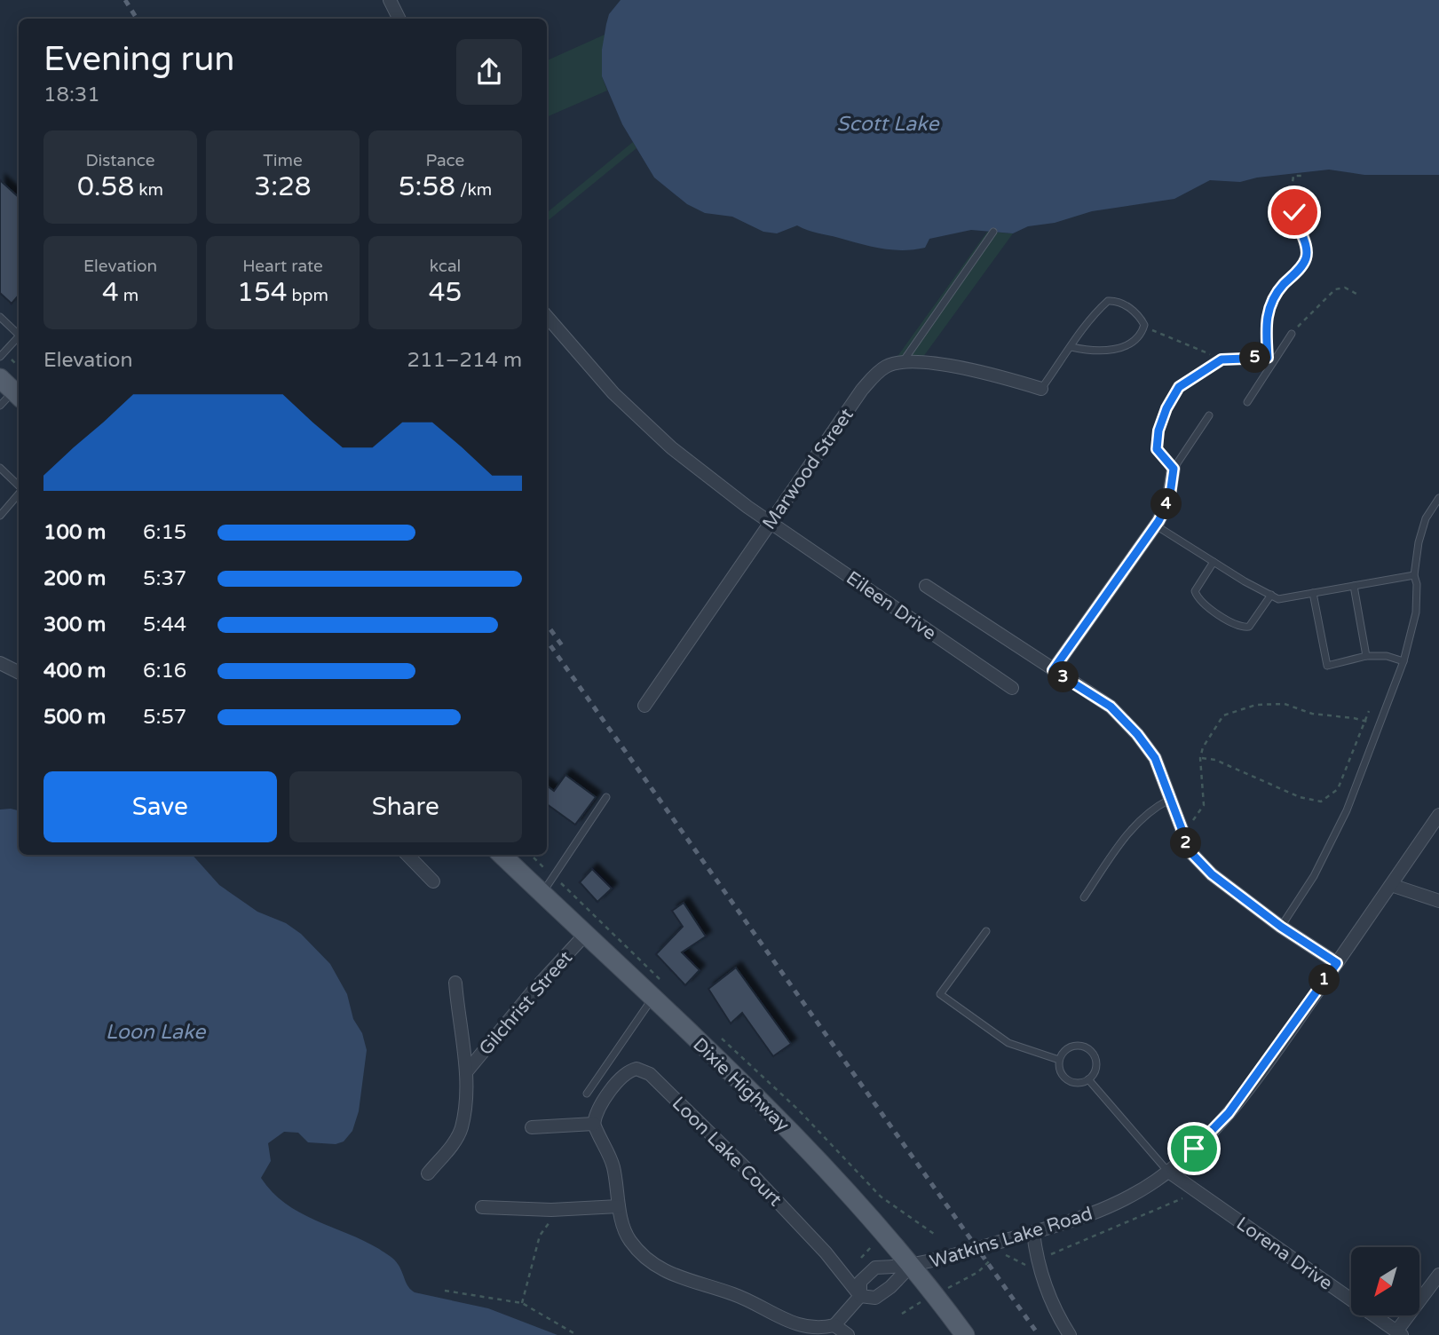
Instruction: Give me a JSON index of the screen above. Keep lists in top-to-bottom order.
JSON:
{
  "streets": {
    "main road": ["Dixie Highway"],
    "street": [
      "Marwood Street",
      "Eileen Drive",
      "Gilchrist Street",
      "Loon Lake Court",
      "Watkins Lake Road",
      "Lorena Drive"
    ]
  },
  "crossings": [
    ["Marwood Street", "Eileen Drive"],
    ["Gilchrist Street", "Dixie Highway"],
    ["Dixie Highway", "Watkins Lake Road"],
    ["Loon Lake Court", "Watkins Lake Road"],
    ["Watkins Lake Road", "Lorena Drive"]
  ],
  "water": ["Scott Lake", "Loon Lake"],
  "north": "bottom left",
  "page": {
    "heading": ["Evening run", "18:31"],
    "stats": [
      ["Distance", "0.58 km"],
      ["Time", "3:28"],
      ["Pace", "5:58 /km"],
      ["Elevation", "4 m"],
      ["Heart rate", "154 bpm"],
      ["kcal", "45"]
    ],
    "chart": ["Elevation", "211–214 m"],
    "pins": [
      "5",
      "4",
      "3",
      "2",
      "1"
    ],
    "list": [
      {
        "name": "100 m",
        "note": "6:15"
      },
      {
        "name": "200 m",
        "note": "5:37"
      },
      {
        "name": "300 m",
        "note": "5:44"
      },
      {
        "name": "400 m",
        "note": "6:16"
      },
      {
        "name": "500 m",
        "note": "5:57"
      }
    ],
    "buttons": ["Save", "Share"]
  }
}
